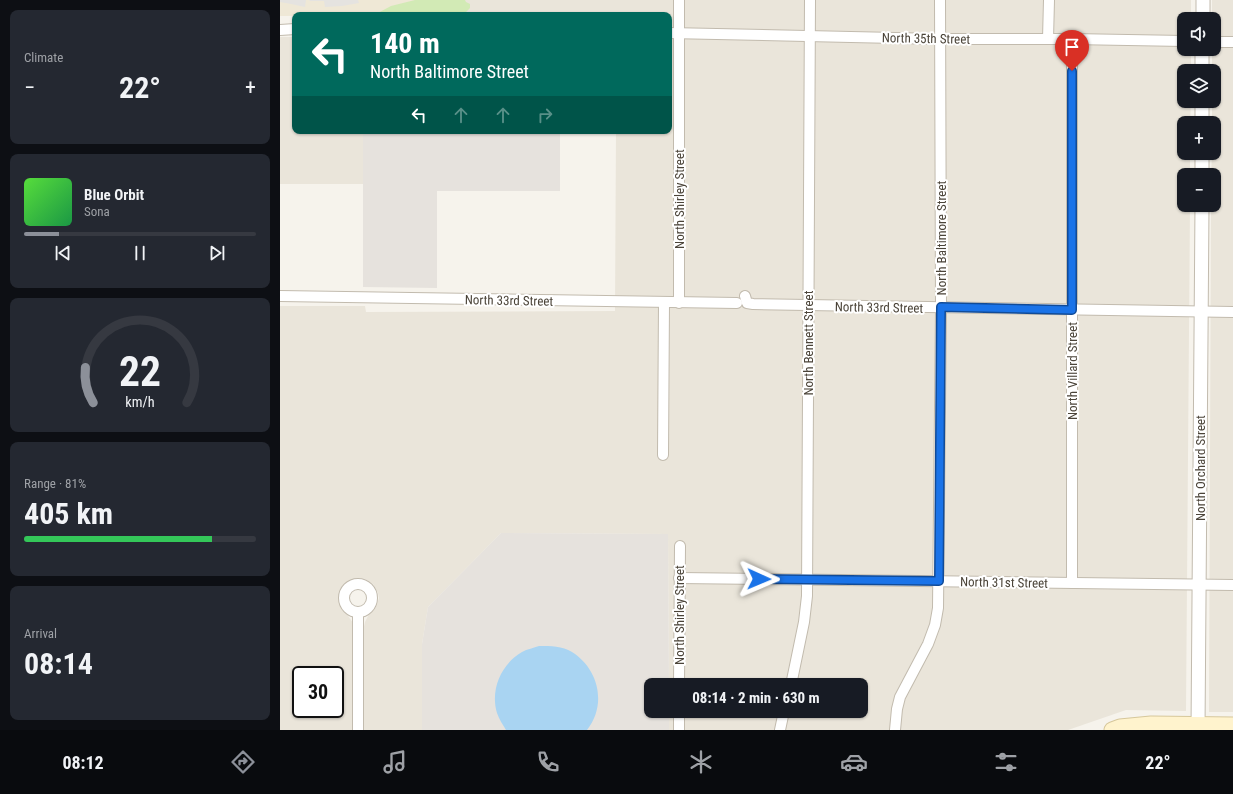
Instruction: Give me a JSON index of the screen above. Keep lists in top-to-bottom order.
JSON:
{
  "streets": {
    "street": [
      "North 35th Street",
      "North Shirley Street",
      "North Baltimore Street",
      "North 33rd Street",
      "North Bennett Street",
      "North Villard Street",
      "North Orchard Street",
      "North 31st Street"
    ]
  },
  "crossings": [
    ["North 35th Street", "North Shirley Street"],
    ["North 35th Street", "North Baltimore Street"],
    ["North 35th Street", "North Bennett Street"],
    ["North 35th Street", "North Villard Street"],
    ["North Shirley Street", "North 33rd Street"],
    ["North Shirley Street", "North 31st Street"],
    ["North Baltimore Street", "North 33rd Street"],
    ["North Baltimore Street", "North 31st Street"],
    ["North 33rd Street", "North Bennett Street"],
    ["North 33rd Street", "North Villard Street"],
    ["North 33rd Street", "North Orchard Street"],
    ["North Bennett Street", "North 31st Street"],
    ["North Villard Street", "North 31st Street"],
    ["North Orchard Street", "North 31st Street"]
  ],
  "page": {
    "tile": [
      "Climate",
      ["Range · 81%", "405 km"],
      ["Arrival", "08:14"]
    ],
    "map_buttons": ["+", "−"],
    "turn": ["140 m", "North Baltimore Street"],
    "heat": ["−", "22°", "+"],
    "song": ["Blue Orbit", "Sona"],
    "limit": "30",
    "trip": "08:14 · 2 min · 630 m",
    "tabs": ["08:12", "22°"],
    "gauge": ["22", "km/h"]
  }
}
